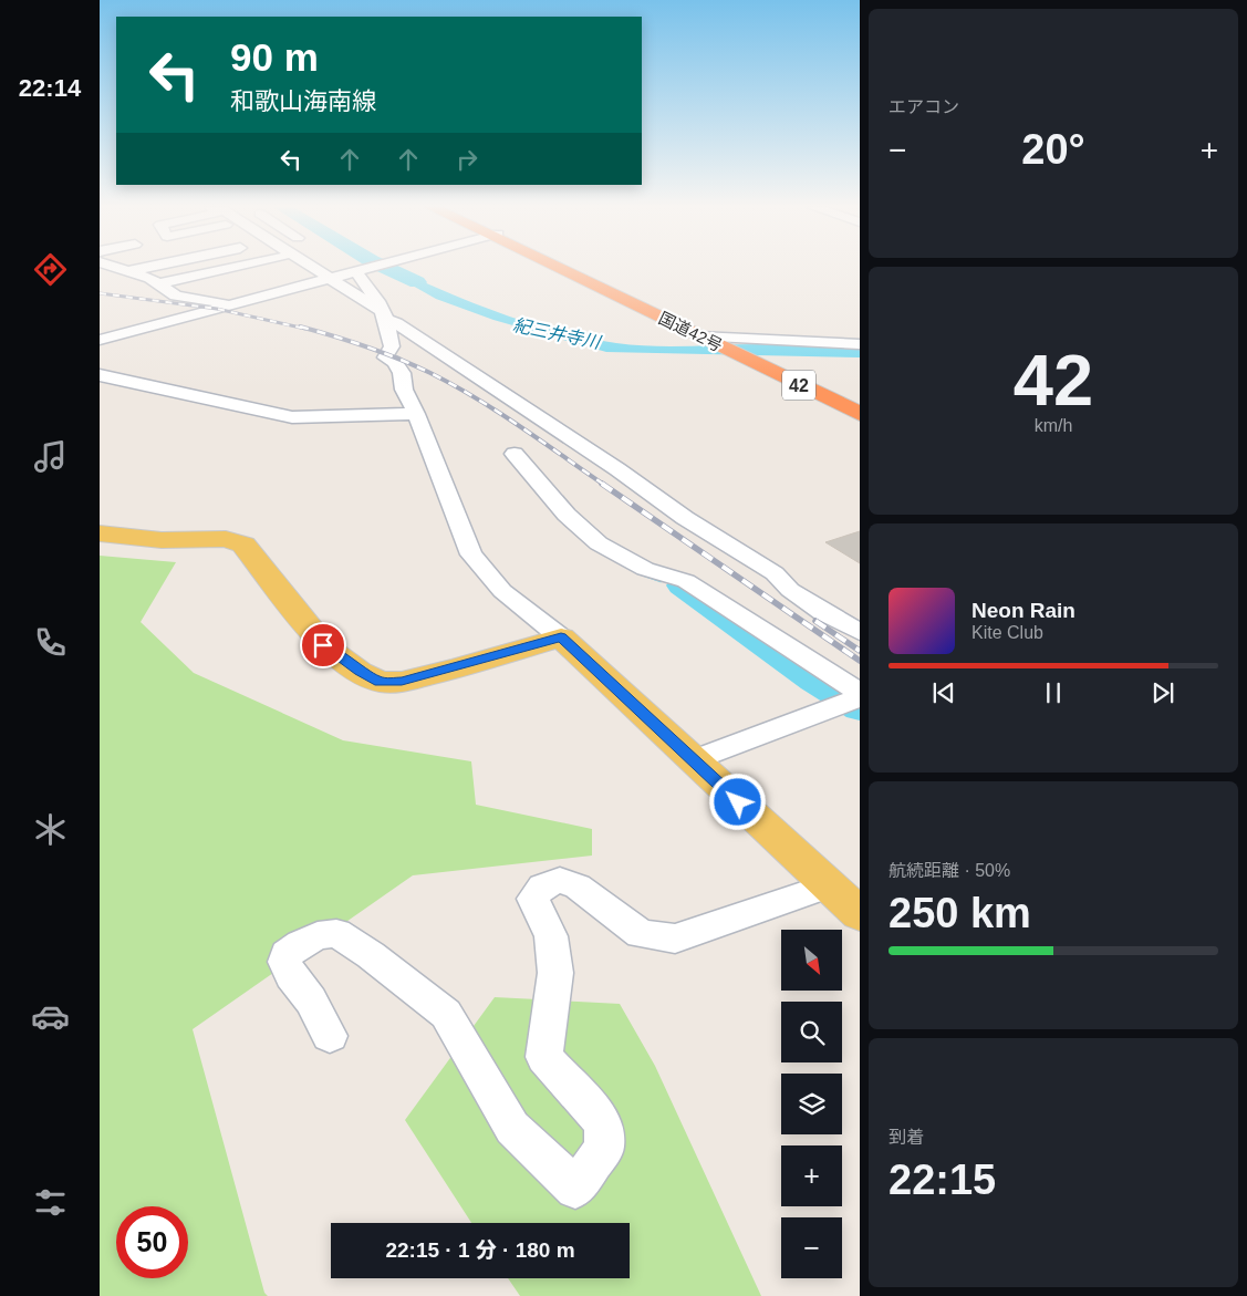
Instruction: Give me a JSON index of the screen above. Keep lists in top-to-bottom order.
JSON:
{
  "streets": {
    "highway": ["国道42号", "42"]
  },
  "water": ["紀三井寺川"],
  "north": "bottom right",
  "page": {
    "tabs": "22:14",
    "tile": [
      "エアコン",
      ["42", "km/h"],
      ["航続距離 · 50%", "250 km"],
      ["到着", "22:15"]
    ],
    "turn": ["90 m", "和歌山海南線"],
    "heat": ["−", "20°", "+"],
    "song": ["Neon Rain", "Kite Club"],
    "map_buttons": ["+", "−"],
    "limit": "50",
    "trip": "22:15 · 1 分 · 180 m"
  }
}
